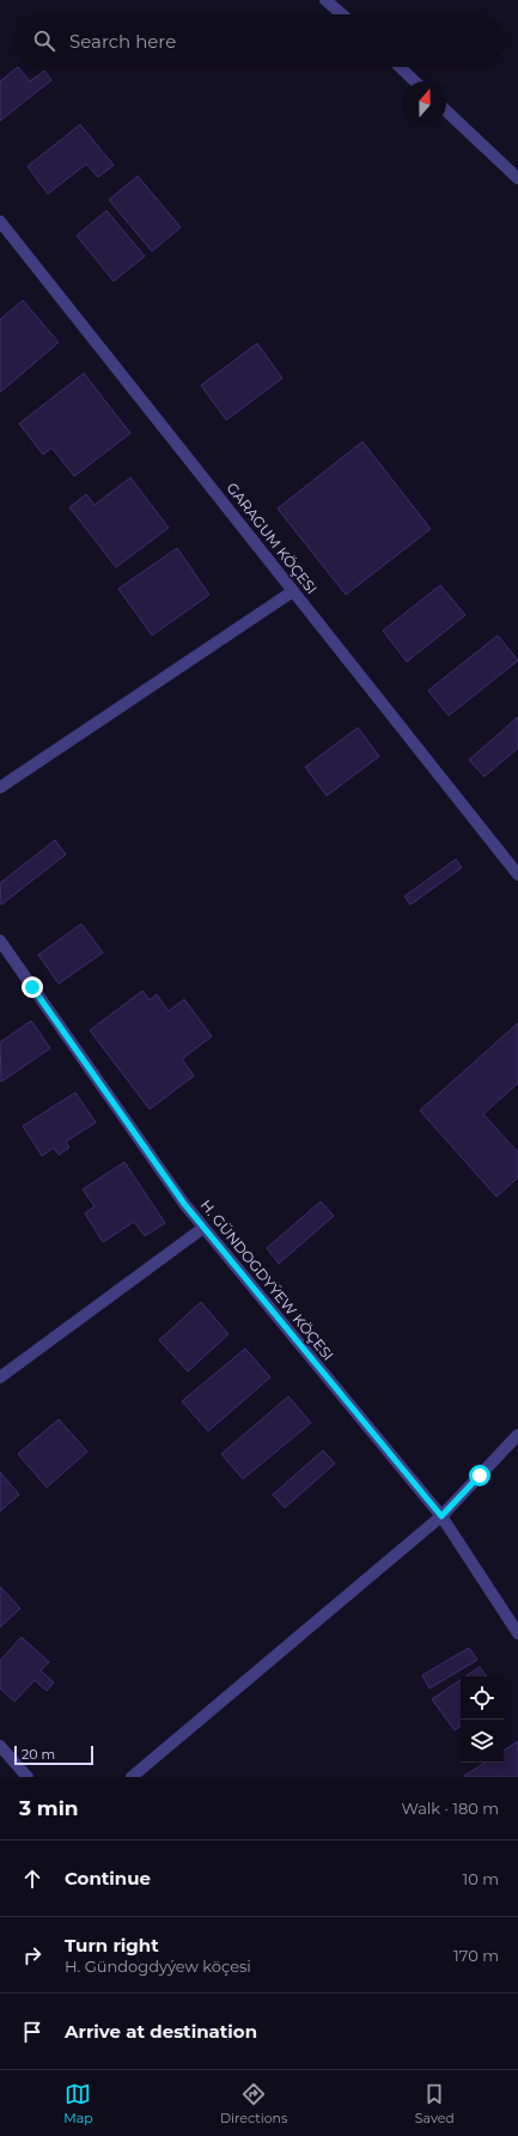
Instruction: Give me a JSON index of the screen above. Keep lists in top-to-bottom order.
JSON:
{
  "streets": {
    "street": ["GARAGUM KÖÇESI", "H. GÜNDOGDYÝEW KÖÇESI"]
  },
  "scale_bar": "20 m",
  "north": "top",
  "page": {
    "search": "Search here",
    "scale": "20 m",
    "heading": ["3 min", "Walk · 180 m"],
    "list": [
      ["Continue", "10 m"],
      ["Turn right", "H. Gündogdyýew köçesi", "170 m"],
      "Arrive at destination"
    ],
    "nav": ["Map", "Directions", "Saved"]
  }
}
